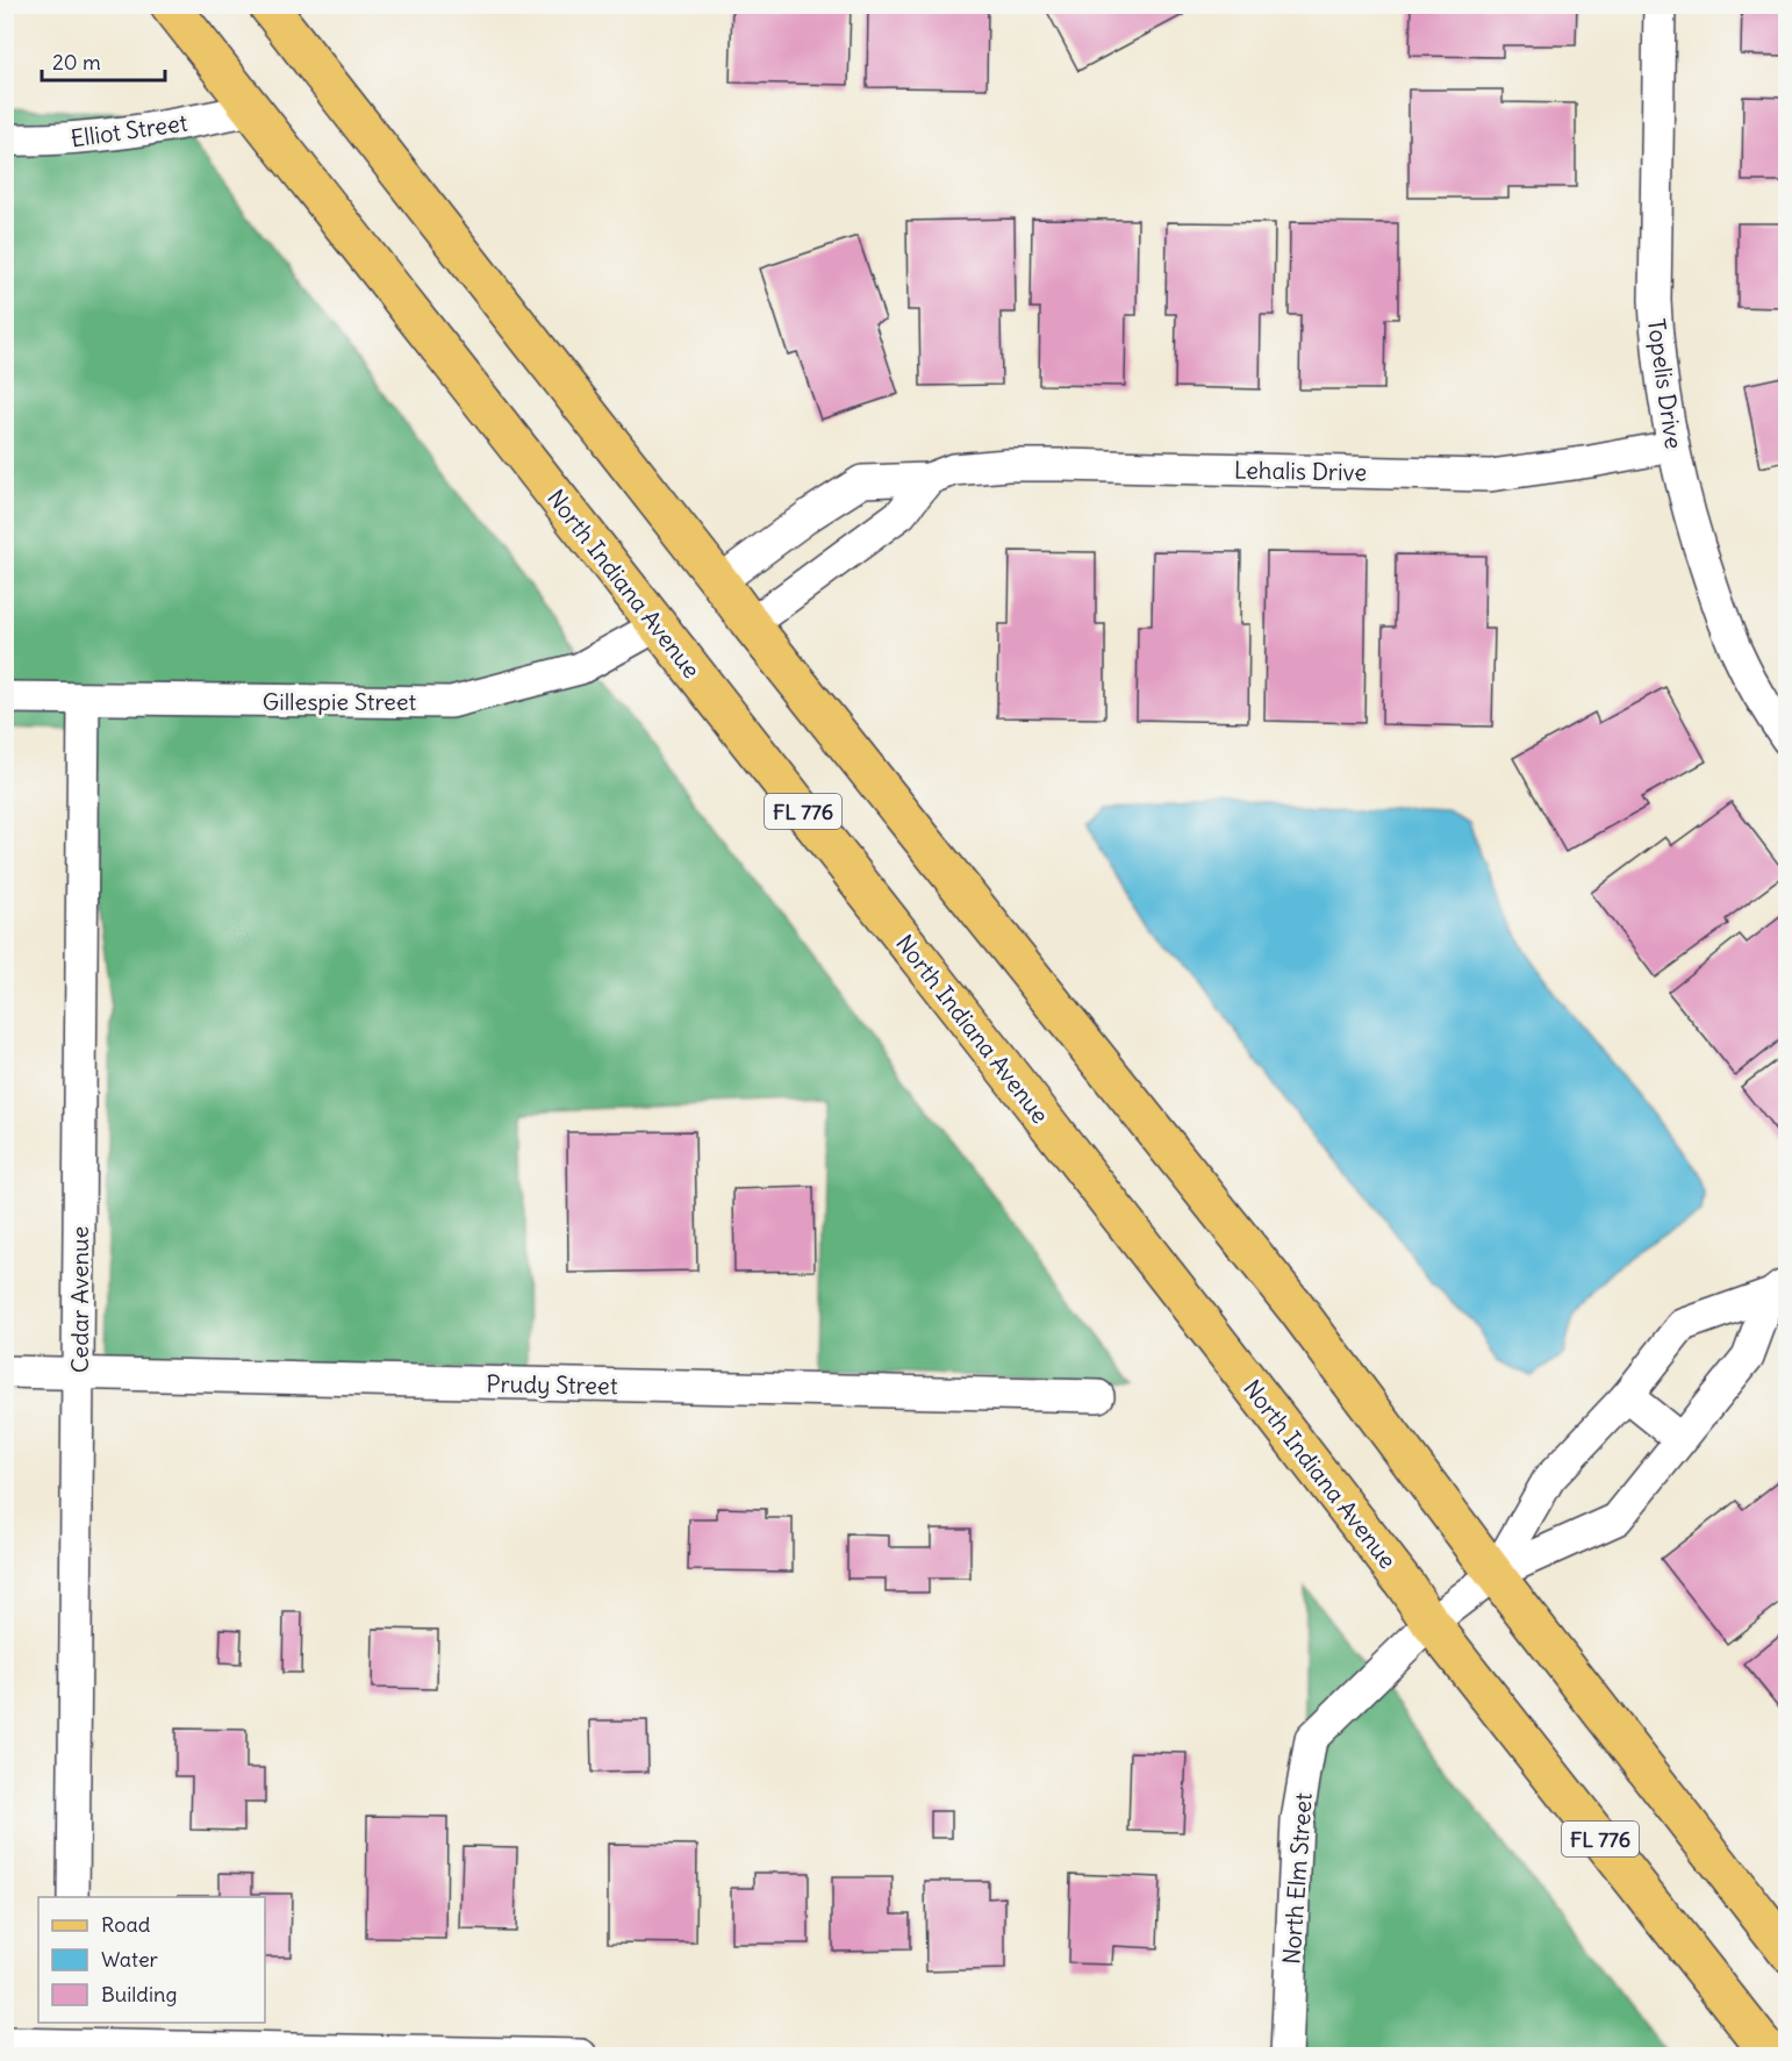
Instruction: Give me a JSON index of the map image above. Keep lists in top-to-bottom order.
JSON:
{
  "streets": {
    "main road": ["North Indiana Avenue", "FL 776"],
    "street": [
      "Elliot Street",
      "Topelis Drive",
      "Lehalis Drive",
      "Gillespie Street",
      "Cedar Avenue",
      "Prudy Street",
      "North Elm Street"
    ]
  },
  "crossings": [
    ["Elliot Street", "North Indiana Avenue"],
    ["Topelis Drive", "Lehalis Drive"],
    ["North Indiana Avenue", "Gillespie Street"],
    ["North Indiana Avenue", "North Elm Street"],
    ["Gillespie Street", "Cedar Avenue"],
    ["Cedar Avenue", "Prudy Street"]
  ],
  "legend": ["Road", "Water", "Building"],
  "scale_bar": "20 m"
}
